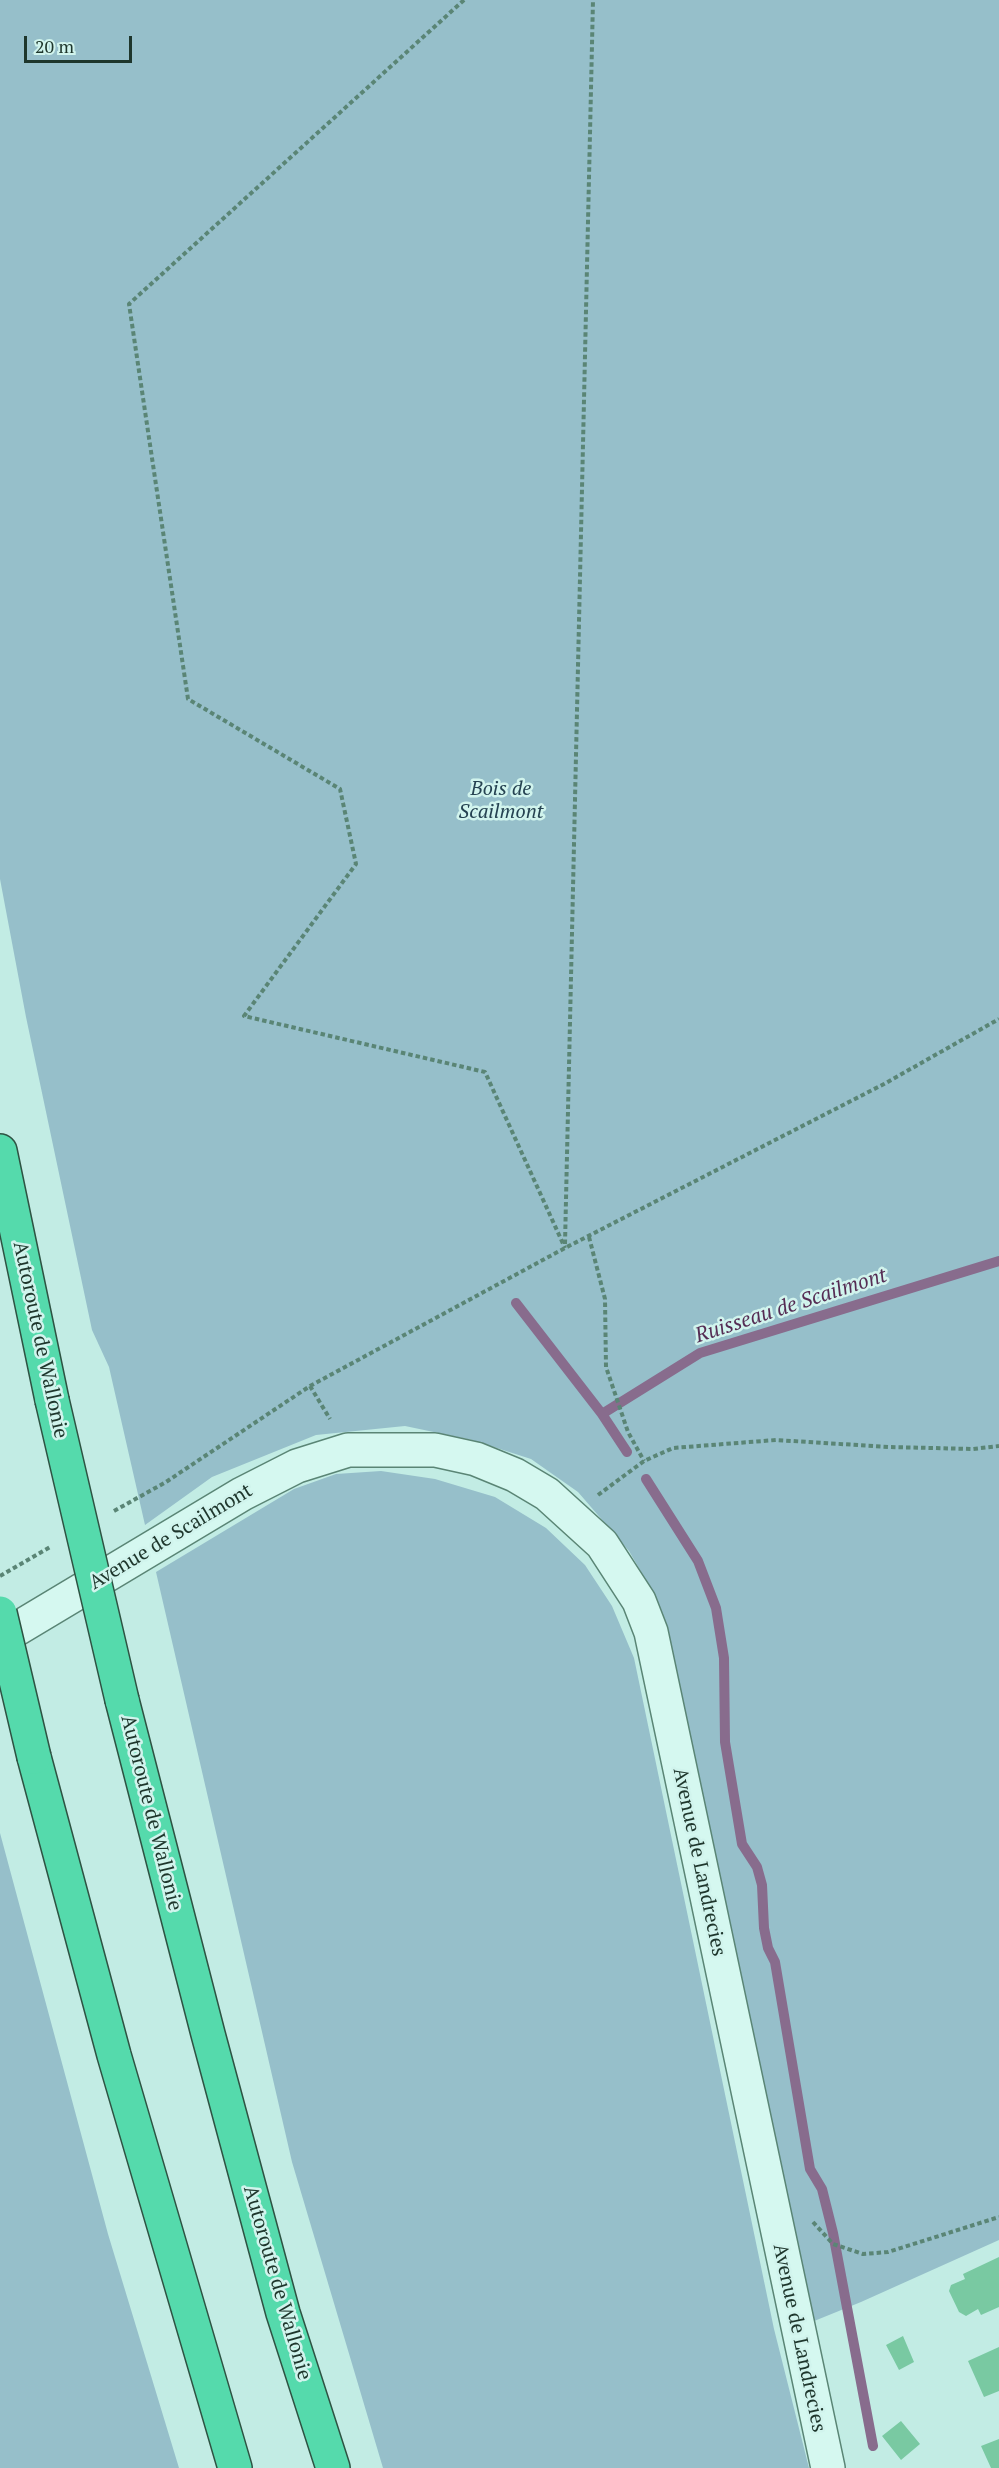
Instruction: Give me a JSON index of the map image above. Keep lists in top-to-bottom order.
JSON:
{
  "streets": {
    "highway": ["Autoroute de Wallonie"],
    "street": ["Avenue de Scailmont", "Avenue de Landrecies"]
  },
  "crossings": [
    ["Avenue de Scailmont", "Avenue de Landrecies"]
  ],
  "water": ["Ruisseau de Scailmont"],
  "parks": ["Bois de Scailmont"],
  "scale_bar": "20 m"
}
